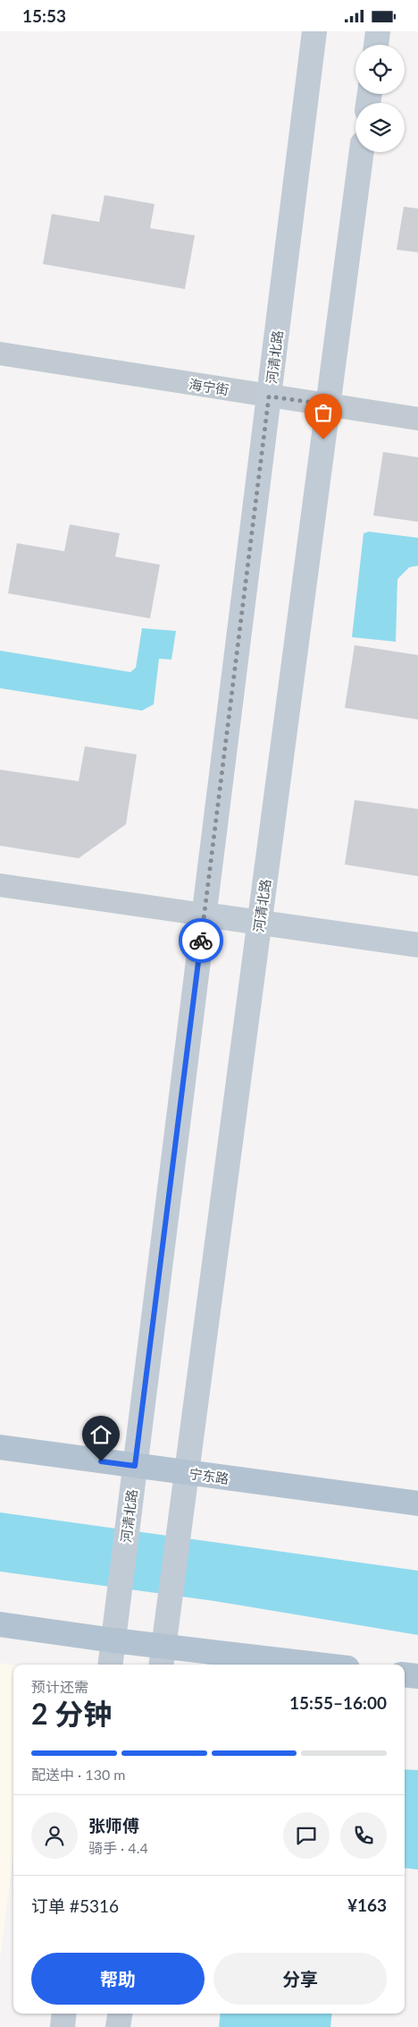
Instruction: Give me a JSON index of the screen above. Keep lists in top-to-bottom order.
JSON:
{
  "streets": {
    "main road": ["河清北路", "宁东路"],
    "street": ["海宁街"]
  },
  "crossings": [
    ["河清北路", "海宁街"],
    ["河清北路", "宁东路"]
  ],
  "page": {
    "status": "15:53",
    "heading": ["2 分钟", "预计还需", "15:55–16:00"],
    "panel": [
      "张师傅",
      "骑手 · 4.4",
      "订单 #5316",
      "¥163"
    ],
    "bar": "配送中 · 130 m",
    "buttons": ["帮助", "分享"]
  }
}
